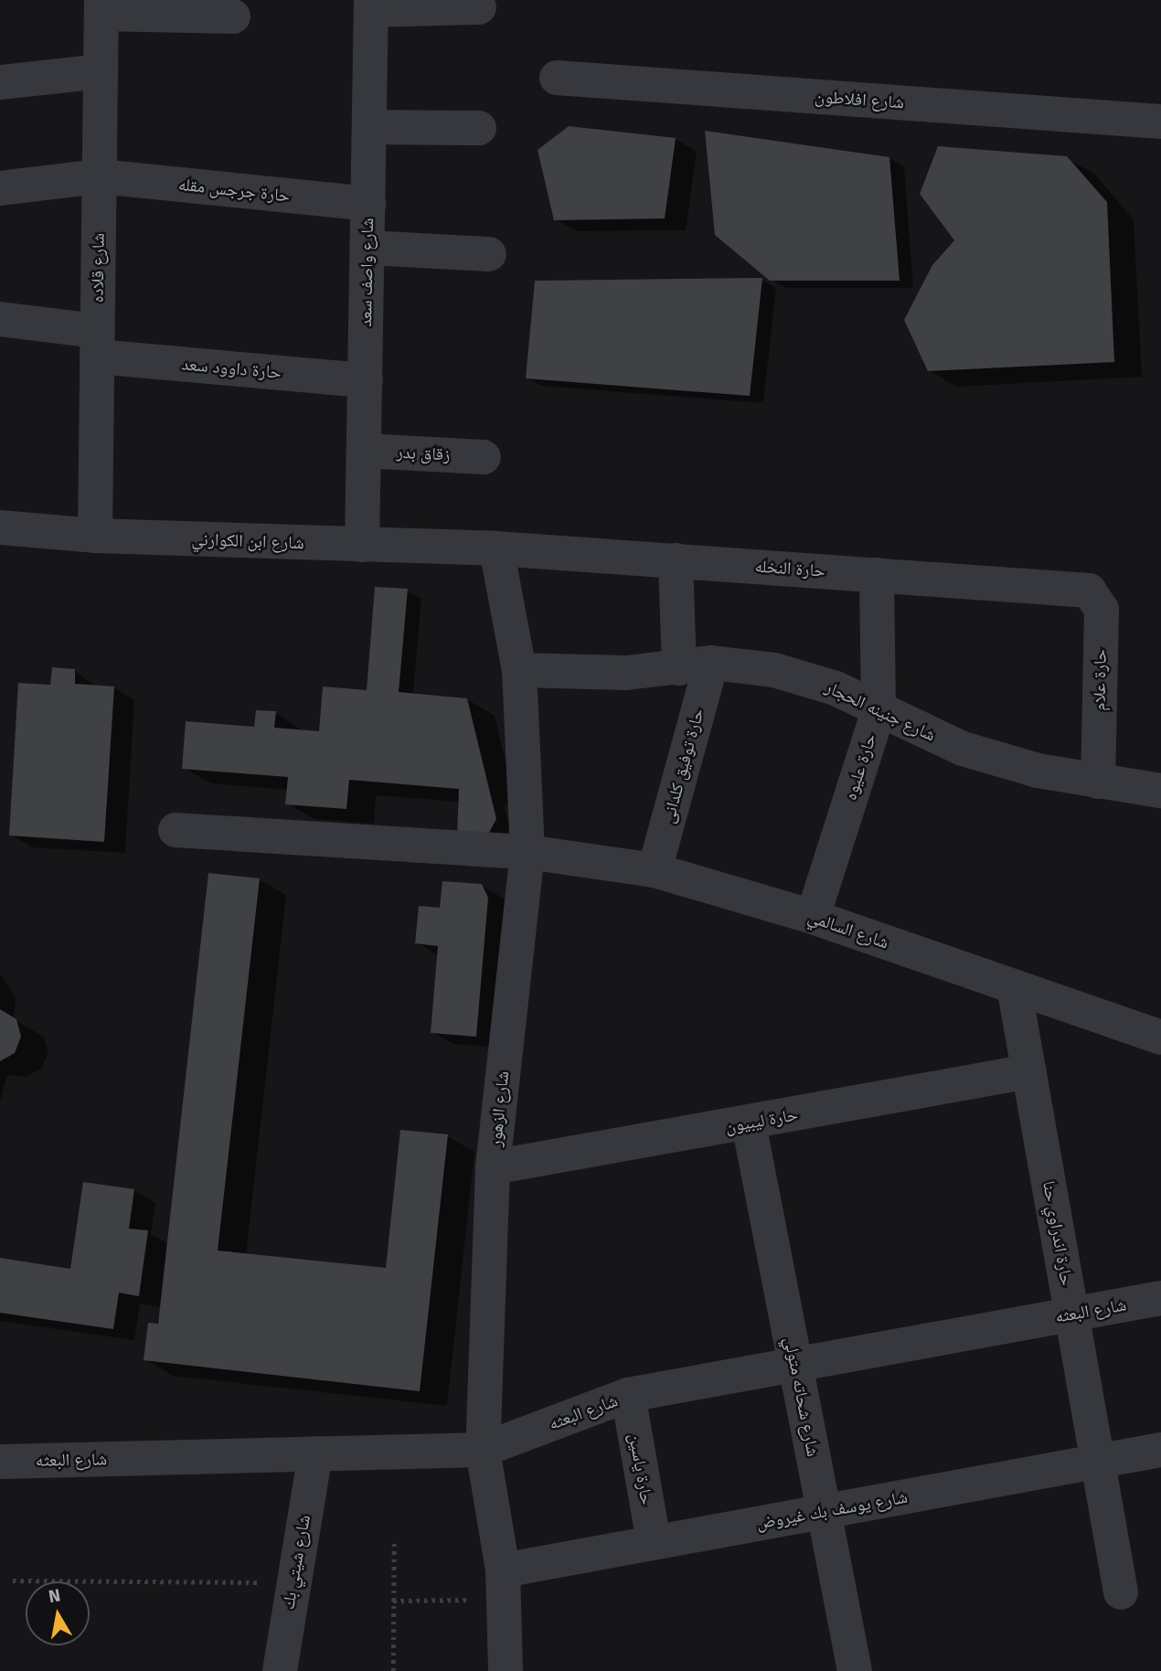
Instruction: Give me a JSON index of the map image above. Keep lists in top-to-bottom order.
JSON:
{
  "streets": {
    "street": [
      "شارع افلاطون",
      "حارة جرجس مقله",
      "شارع قلاده",
      "شارع واصف سعد",
      "حارة داوود سعد",
      "زقاق بدر",
      "شارع ابن الكوارني",
      "حارة النخله",
      "حارة علام",
      "شارع جنينه الحجار",
      "حارة توفيق كلدانى",
      "حارة عليوه",
      "شارع السالمي",
      "شارع الزهور",
      "حارة ليبيون",
      "حارة اندراوي حنا",
      "شارع البعثه",
      "شارع شحاته متولي",
      "حارة ياسين",
      "شارع يوسف بك غيروض",
      "شارع شيتي بك"
    ]
  },
  "crossings": [
    ["حارة جرجس مقله", "شارع قلاده"],
    ["حارة جرجس مقله", "شارع واصف سعد"],
    ["شارع قلاده", "حارة داوود سعد"],
    ["شارع قلاده", "شارع ابن الكوارني"],
    ["شارع واصف سعد", "حارة داوود سعد"],
    ["شارع واصف سعد", "زقاق بدر"],
    ["شارع واصف سعد", "شارع ابن الكوارني"],
    ["شارع ابن الكوارني", "حارة النخله"],
    ["شارع ابن الكوارني", "شارع الزهور"],
    ["حارة النخله", "حارة علام"],
    ["حارة النخله", "حارة توفيق كلدانى"],
    ["حارة النخله", "حارة عليوه"],
    ["حارة النخله", "شارع الزهور"],
    ["حارة علام", "شارع جنينه الحجار"],
    ["شارع جنينه الحجار", "حارة توفيق كلدانى"],
    ["شارع جنينه الحجار", "حارة عليوه"],
    ["شارع جنينه الحجار", "شارع الزهور"],
    ["حارة توفيق كلدانى", "شارع السالمي"],
    ["حارة عليوه", "شارع السالمي"],
    ["شارع السالمي", "شارع الزهور"],
    ["شارع السالمي", "حارة اندراوي حنا"],
    ["شارع الزهور", "حارة ليبيون"],
    ["شارع الزهور", "شارع البعثه"],
    ["شارع الزهور", "شارع يوسف بك غيروض"],
    ["حارة ليبيون", "حارة اندراوي حنا"],
    ["حارة ليبيون", "شارع شحاته متولي"],
    ["حارة اندراوي حنا", "شارع البعثه"],
    ["حارة اندراوي حنا", "شارع يوسف بك غيروض"],
    ["شارع البعثه", "شارع شحاته متولي"],
    ["شارع البعثه", "حارة ياسين"],
    ["شارع البعثه", "شارع شيتي بك"],
    ["شارع شحاته متولي", "شارع يوسف بك غيروض"],
    ["حارة ياسين", "شارع يوسف بك غيروض"]
  ],
  "north": "top"
}
